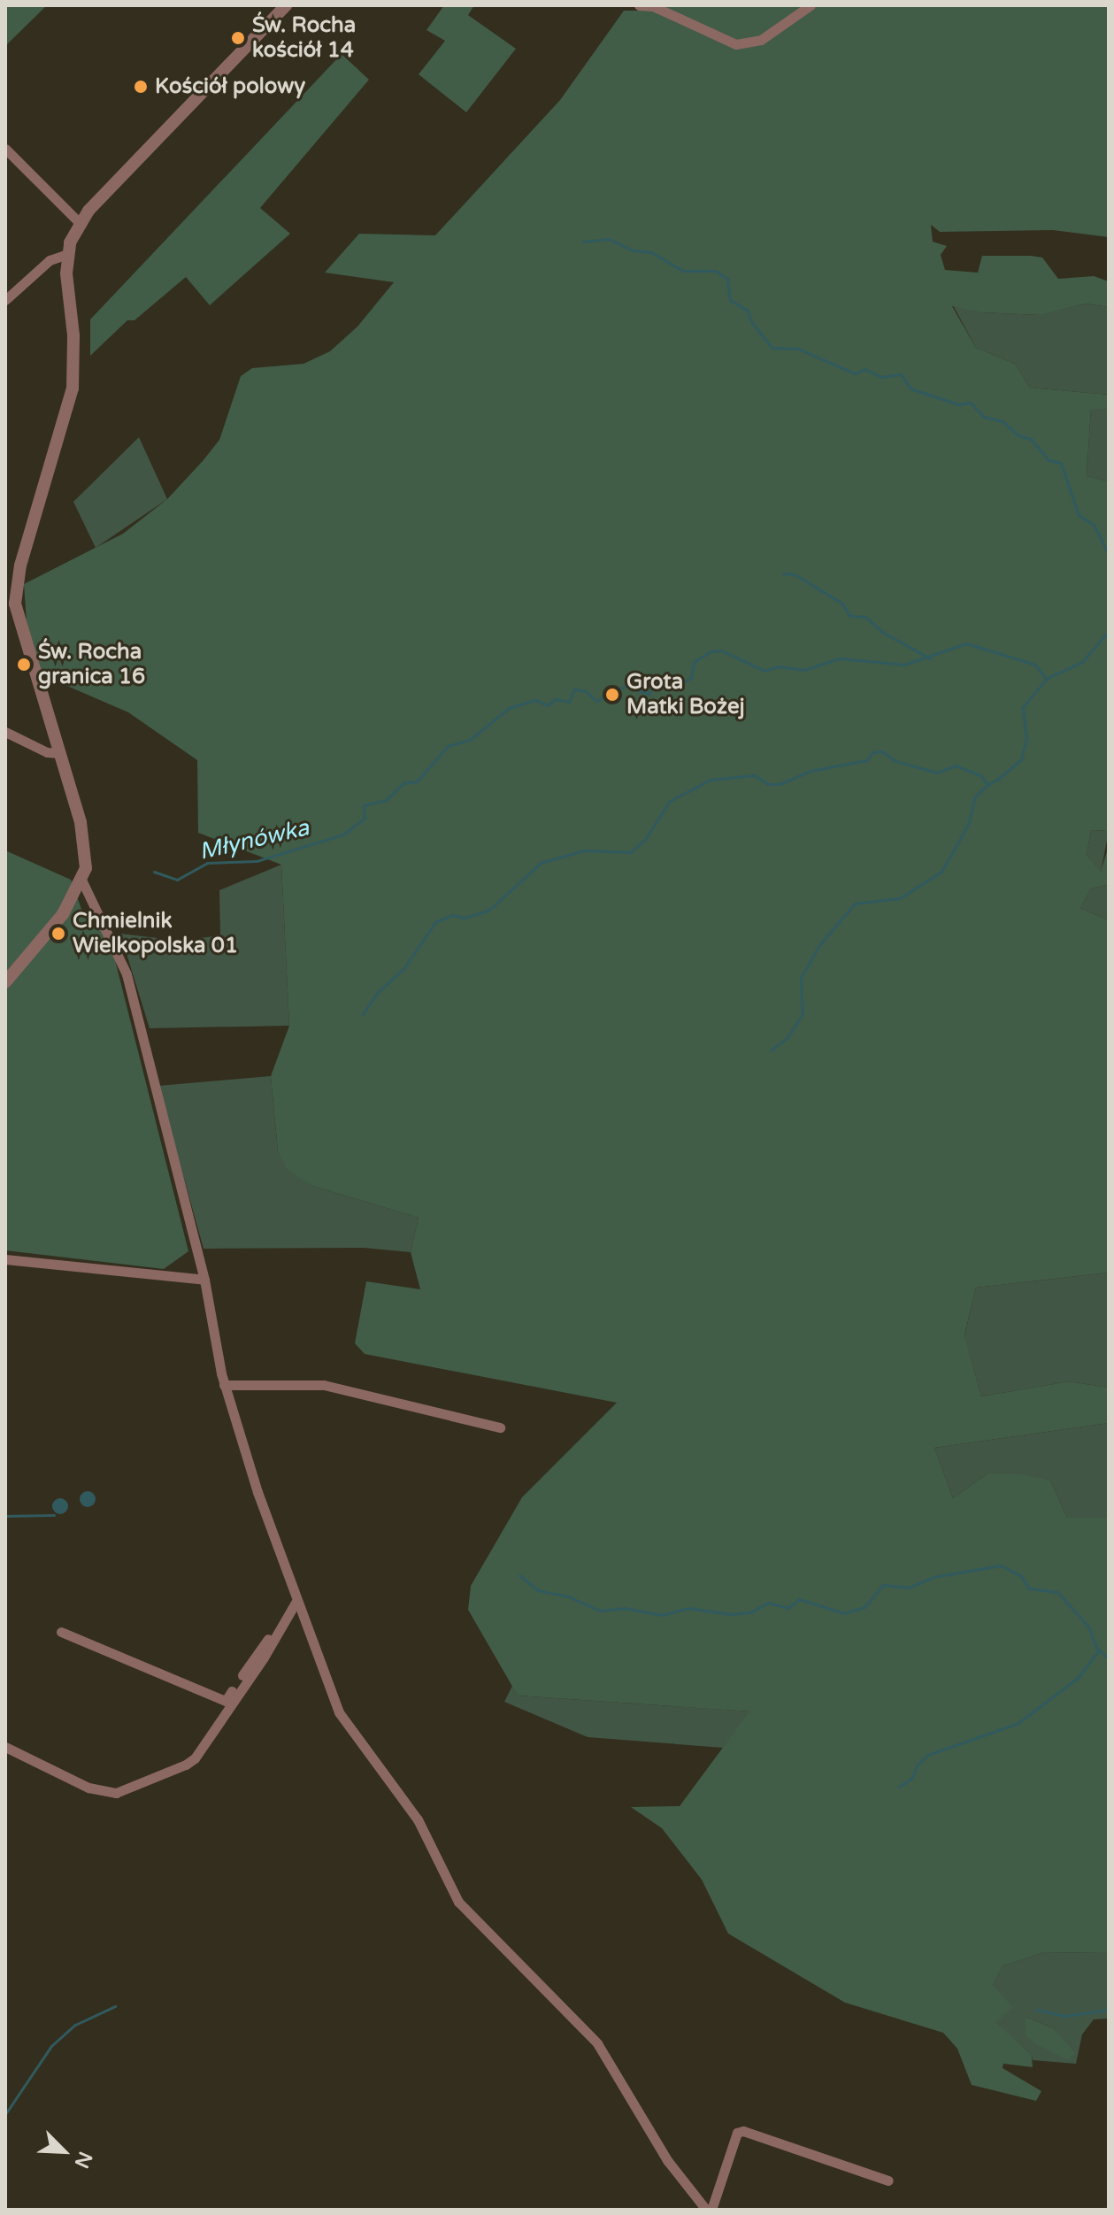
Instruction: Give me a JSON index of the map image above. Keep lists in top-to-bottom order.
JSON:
{
  "water": ["Młynówka"],
  "places": [
    "Św. Rocha kościół 14",
    "Kościół polowy",
    "Św. Rocha granica 16",
    "Grota Matki Bożej",
    "Chmielnik Wielkopolska 01"
  ],
  "north": "bottom right"
}
